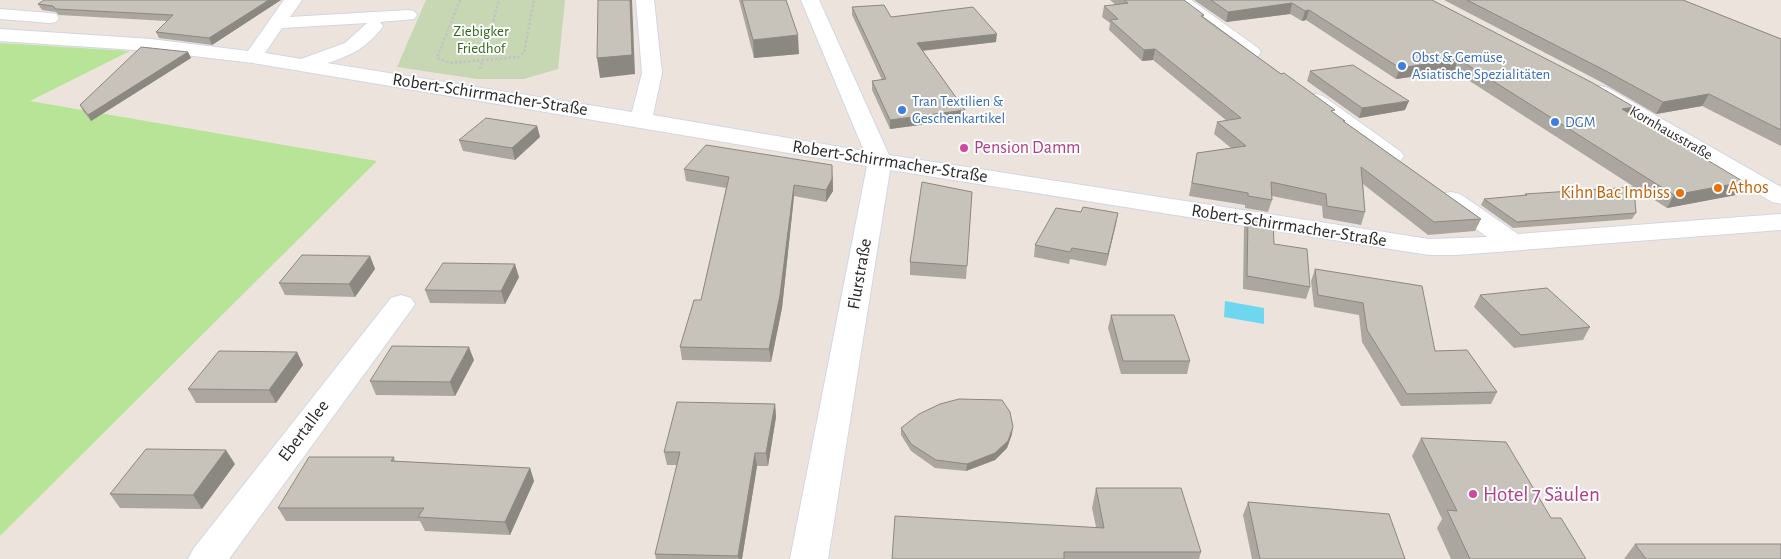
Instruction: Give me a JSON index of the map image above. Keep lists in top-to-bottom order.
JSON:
{
  "streets": {
    "street": [
      "Robert-Schirrmacher-Straße",
      "Kornhausstraße",
      "Flurstraße",
      "Ebertallee"
    ]
  },
  "crossings": [
    ["Robert-Schirrmacher-Straße", "Flurstraße"]
  ],
  "parks": ["Ziebigker Friedhof"],
  "places": [
    "Obst & Gemüse, Asiatische Spezialitäten",
    "Tran Textilien & Geschenkartikel",
    "DGM",
    "Pension Damm",
    "Athos",
    "Kihn Bac Imbiss",
    "Hotel 7 Säulen"
  ]
}
